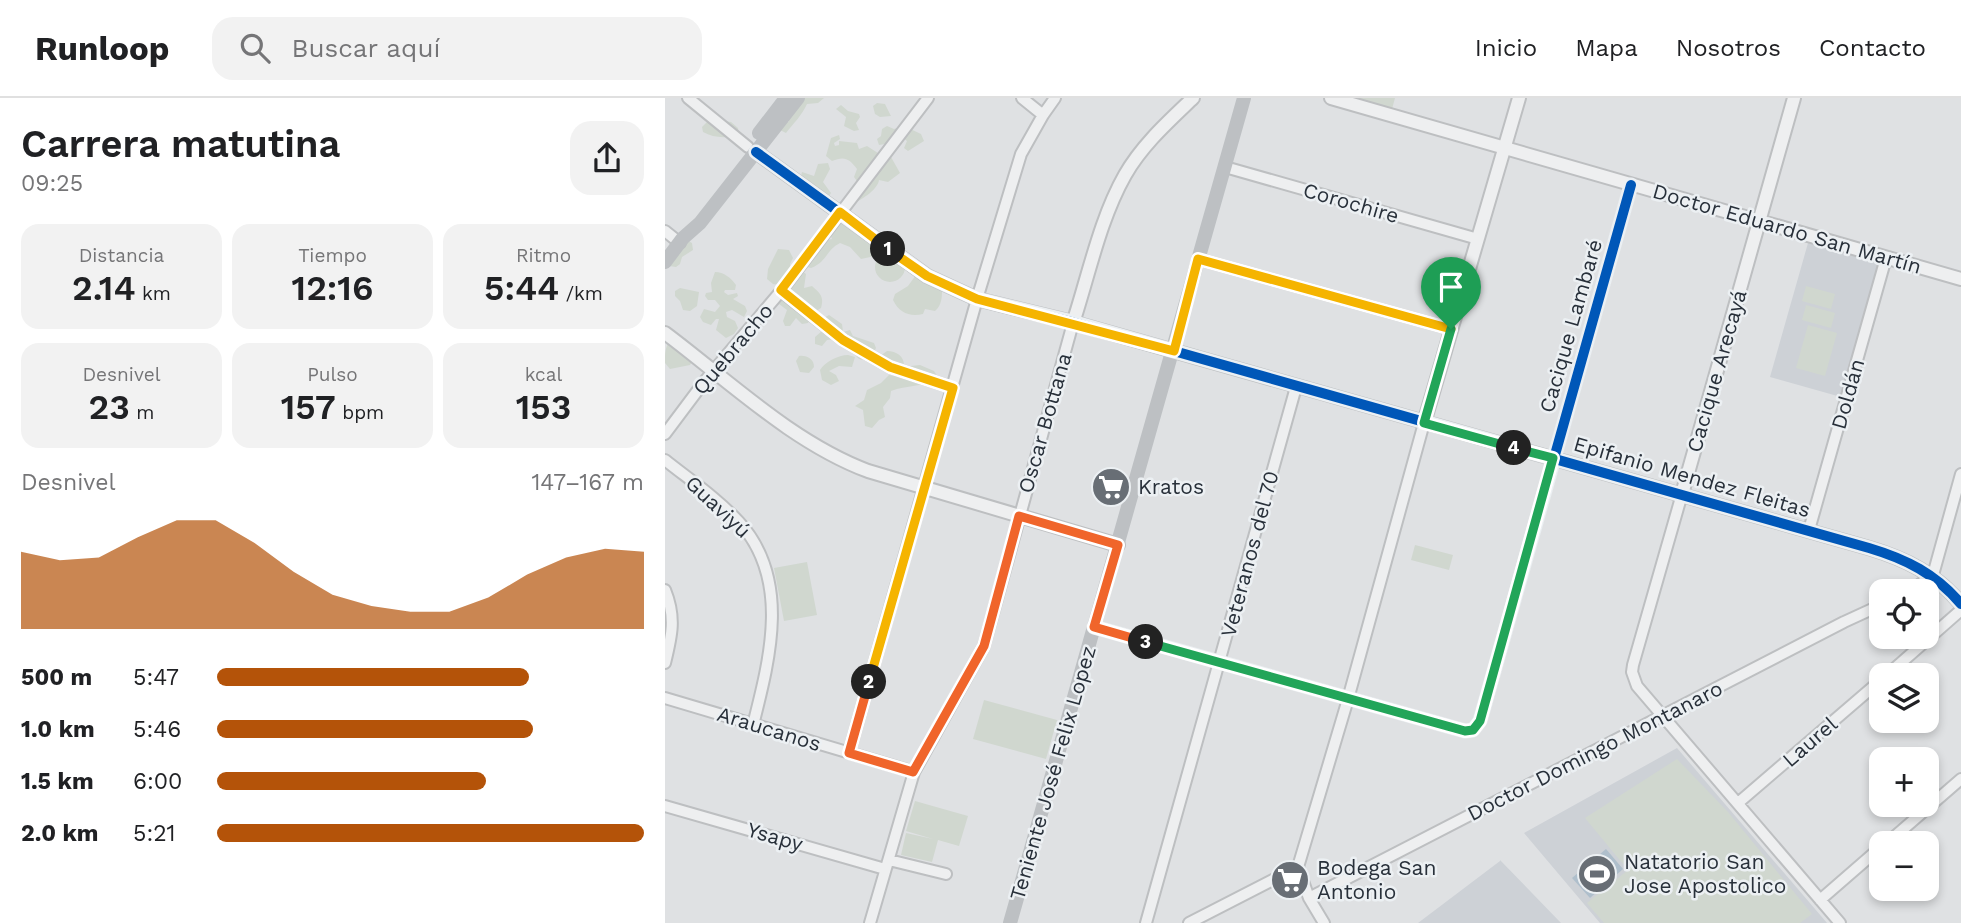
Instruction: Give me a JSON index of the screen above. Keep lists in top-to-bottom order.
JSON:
{
  "streets": {
    "main road": ["Teniente José Felix Lopez"],
    "street": [
      "Corochire",
      "Doctor Eduardo San Martín",
      "Cacique Lambaré",
      "Quebracho",
      "Cacique Arecayá",
      "Doldán",
      "Oscar Bottana",
      "Epifanio Mendez Fleitas",
      "Guaviyú",
      "Veteranos del 70",
      "Araucanos",
      "Laurel",
      "Doctor Domingo Montanaro",
      "Ysapy"
    ]
  },
  "crossings": [
    ["Corochire", "Teniente José Felix Lopez"],
    ["Doctor Eduardo San Martín", "Cacique Lambaré"],
    ["Doctor Eduardo San Martín", "Cacique Arecayá"],
    ["Doctor Eduardo San Martín", "Doldán"],
    ["Cacique Lambaré", "Epifanio Mendez Fleitas"],
    ["Quebracho", "Epifanio Mendez Fleitas"],
    ["Cacique Arecayá", "Epifanio Mendez Fleitas"],
    ["Cacique Arecayá", "Doctor Domingo Montanaro"],
    ["Doldán", "Epifanio Mendez Fleitas"],
    ["Oscar Bottana", "Epifanio Mendez Fleitas"],
    ["Oscar Bottana", "Araucanos"],
    ["Oscar Bottana", "Ysapy"],
    ["Epifanio Mendez Fleitas", "Veteranos del 70"],
    ["Epifanio Mendez Fleitas", "Teniente José Felix Lopez"],
    ["Guaviyú", "Araucanos"]
  ],
  "places": {
    "supermarket": ["Kratos", "Bodega San Antonio"],
    "sports": ["Natatorio San Jose Apostolico"]
  },
  "page": {
    "header": "Runloop",
    "search": "Buscar aquí",
    "nav": [
      "Inicio",
      "Mapa",
      "Nosotros",
      "Contacto"
    ],
    "heading": ["Carrera matutina", "09:25"],
    "stats": [
      ["Distancia", "2.14 km"],
      ["Tiempo", "12:16"],
      ["Ritmo", "5:44 /km"],
      ["Desnivel", "23 m"],
      ["Pulso", "157 bpm"],
      ["kcal", "153"]
    ],
    "pins": [
      "1",
      "4",
      "3",
      "2"
    ],
    "chart": ["Desnivel", "147–167 m"],
    "map_buttons": ["+", "−"],
    "list": [
      {
        "name": "500 m",
        "note": "5:47"
      },
      {
        "name": "1.0 km",
        "note": "5:46"
      },
      {
        "name": "1.5 km",
        "note": "6:00"
      },
      {
        "name": "2.0 km",
        "note": "5:21"
      }
    ]
  }
}
